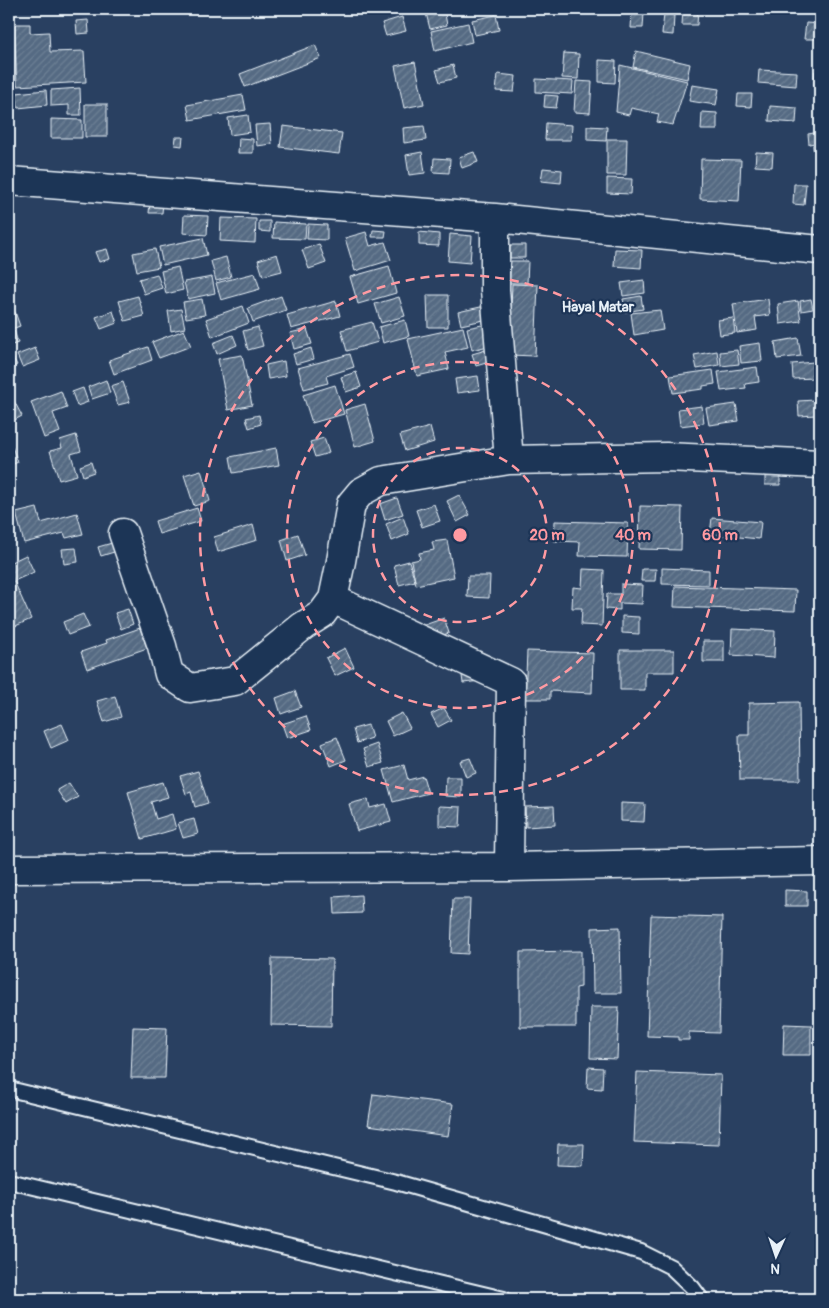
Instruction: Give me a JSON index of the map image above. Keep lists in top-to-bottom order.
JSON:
{
  "districts": ["Hayal Matar"],
  "north": "bottom",
  "rings": ["20 m", "40 m", "60 m"]
}
